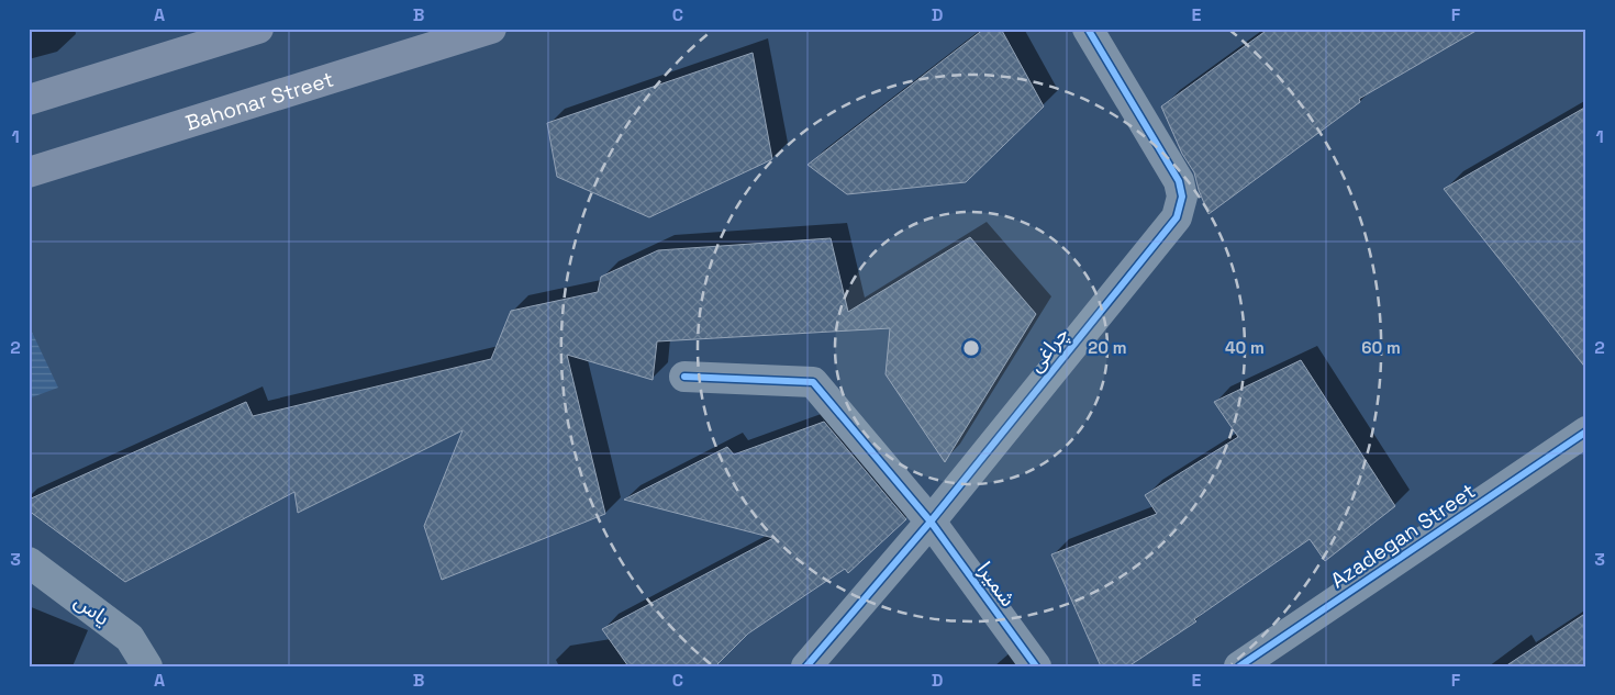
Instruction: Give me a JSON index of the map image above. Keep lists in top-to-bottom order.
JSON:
{
  "streets": {
    "main road": ["Bahonar Street"],
    "street": [
      "چراغی",
      "Azadegan Street",
      "شمیرا",
      "یاس"
    ]
  },
  "crossings": [
    ["چراغی", "شمیرا"]
  ],
  "grid": {
    "columns": [
      "A",
      "B",
      "C",
      "D",
      "E",
      "F"
    ],
    "rows": ["1", "2", "3"]
  },
  "rings": ["20 m", "40 m", "60 m"]
}
